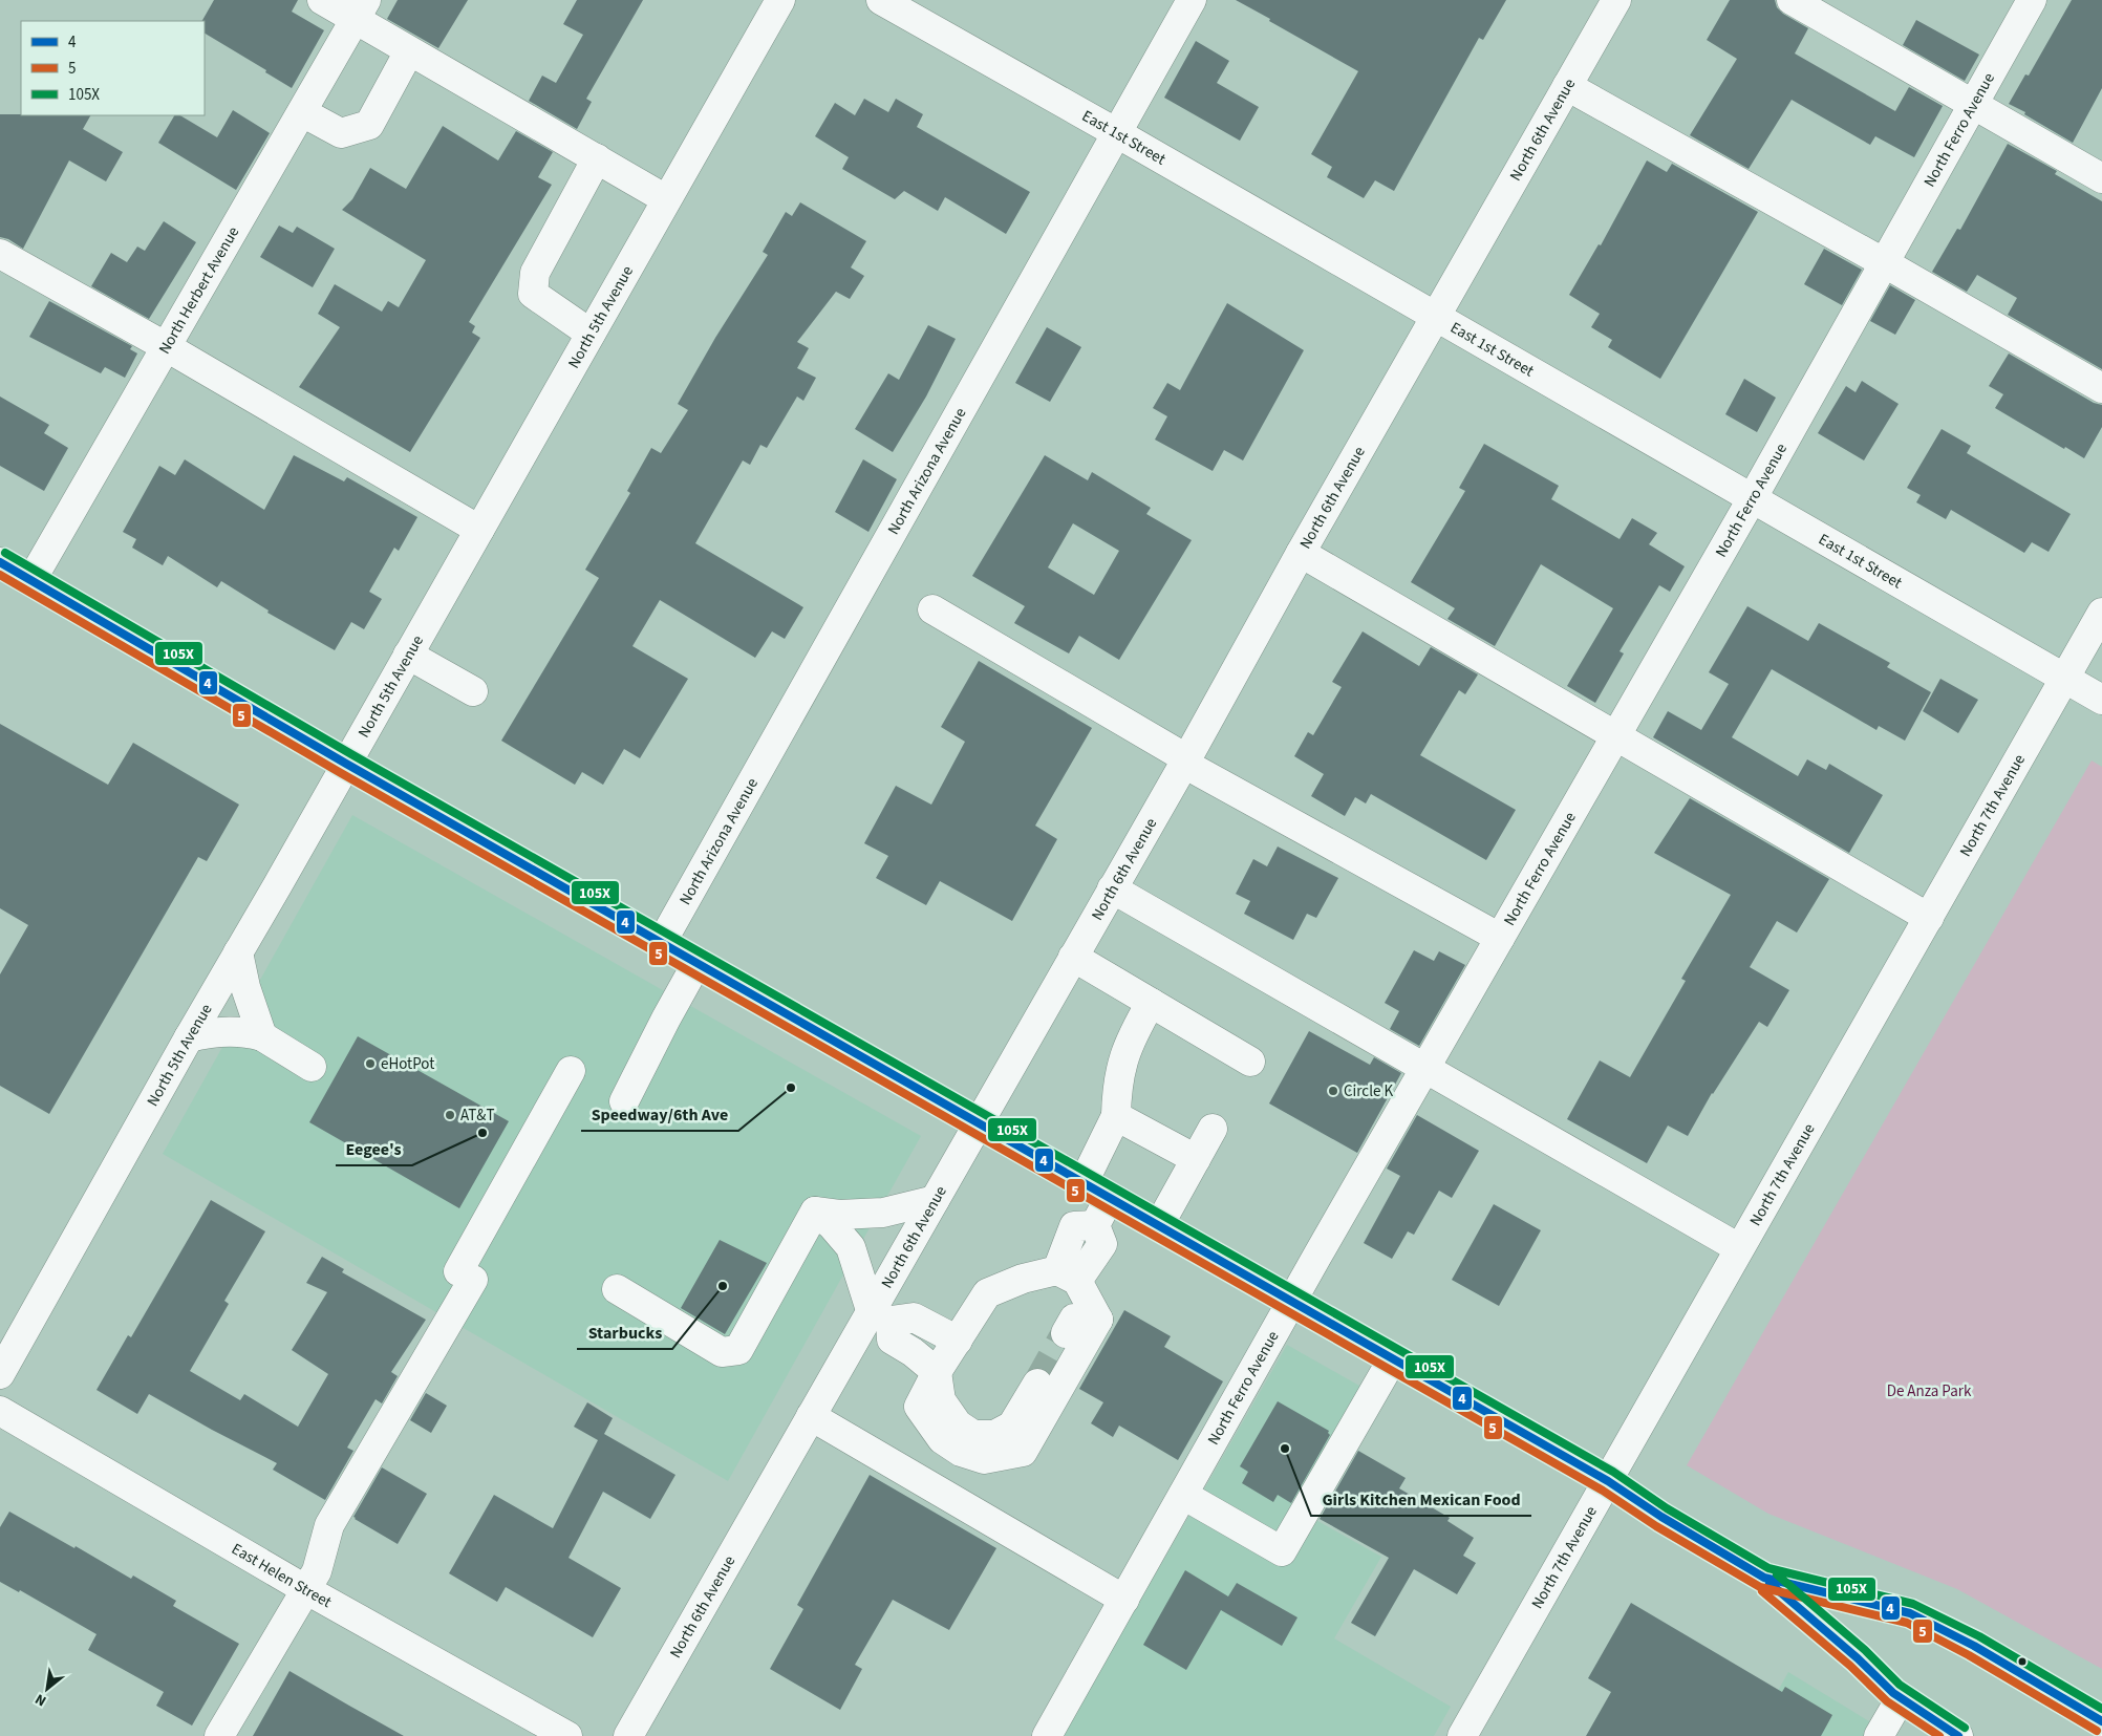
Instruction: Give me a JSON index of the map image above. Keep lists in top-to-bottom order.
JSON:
{
  "streets": {
    "street": [
      "North 6th Avenue",
      "North Ferro Avenue",
      "East 1st Street",
      "North Herbert Avenue",
      "North 5th Avenue",
      "North Arizona Avenue",
      "North 7th Avenue",
      "East Helen Street"
    ]
  },
  "crossings": [
    ["North 6th Avenue", "East 1st Street"],
    ["North Ferro Avenue", "East 1st Street"],
    ["East 1st Street", "North Arizona Avenue"],
    ["East 1st Street", "North 7th Avenue"]
  ],
  "parks": ["De Anza Park"],
  "places": [
    "eHotPot",
    "Speedway/6th Ave",
    "Circle K",
    "AT&T",
    "Eegee's",
    "Starbucks",
    "Girls Kitchen Mexican Food"
  ],
  "lines": ["transit line 105X", "transit line 4", "transit line 5"],
  "legend": ["4", "5", "105X"],
  "north": "bottom left"
}
